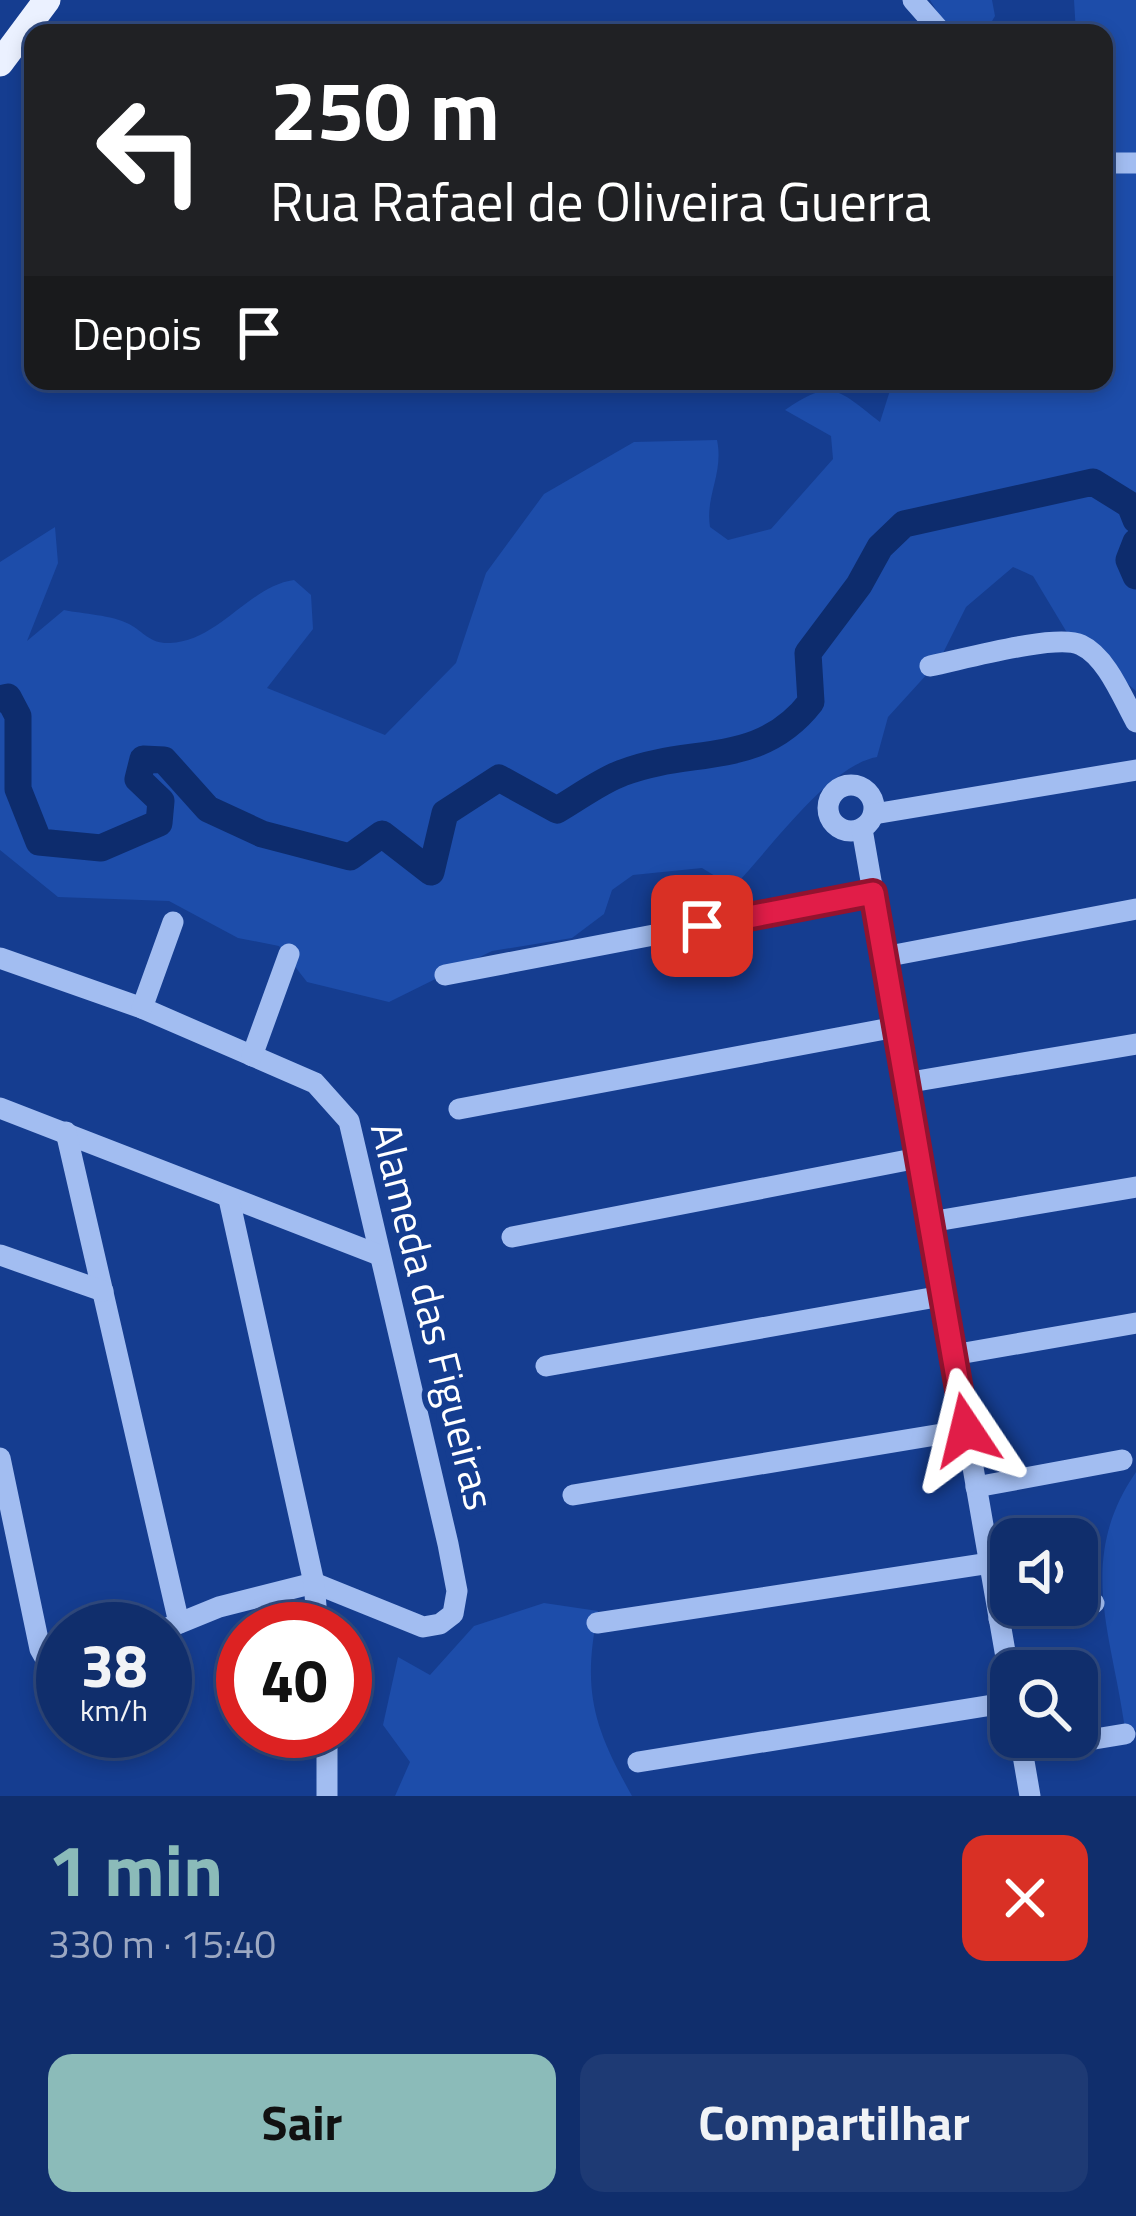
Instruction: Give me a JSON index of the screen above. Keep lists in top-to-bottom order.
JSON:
{
  "streets": {
    "street": ["Alameda das Figueiras"]
  },
  "page": {
    "turn": ["250 m", "Rua Rafael de Oliveira Guerra"],
    "then": "Depois",
    "speed": "38 km/h",
    "limit": "40",
    "heading": ["1 min", "330 m · 15:40"],
    "buttons": ["Sair", "Compartilhar"]
  }
}
